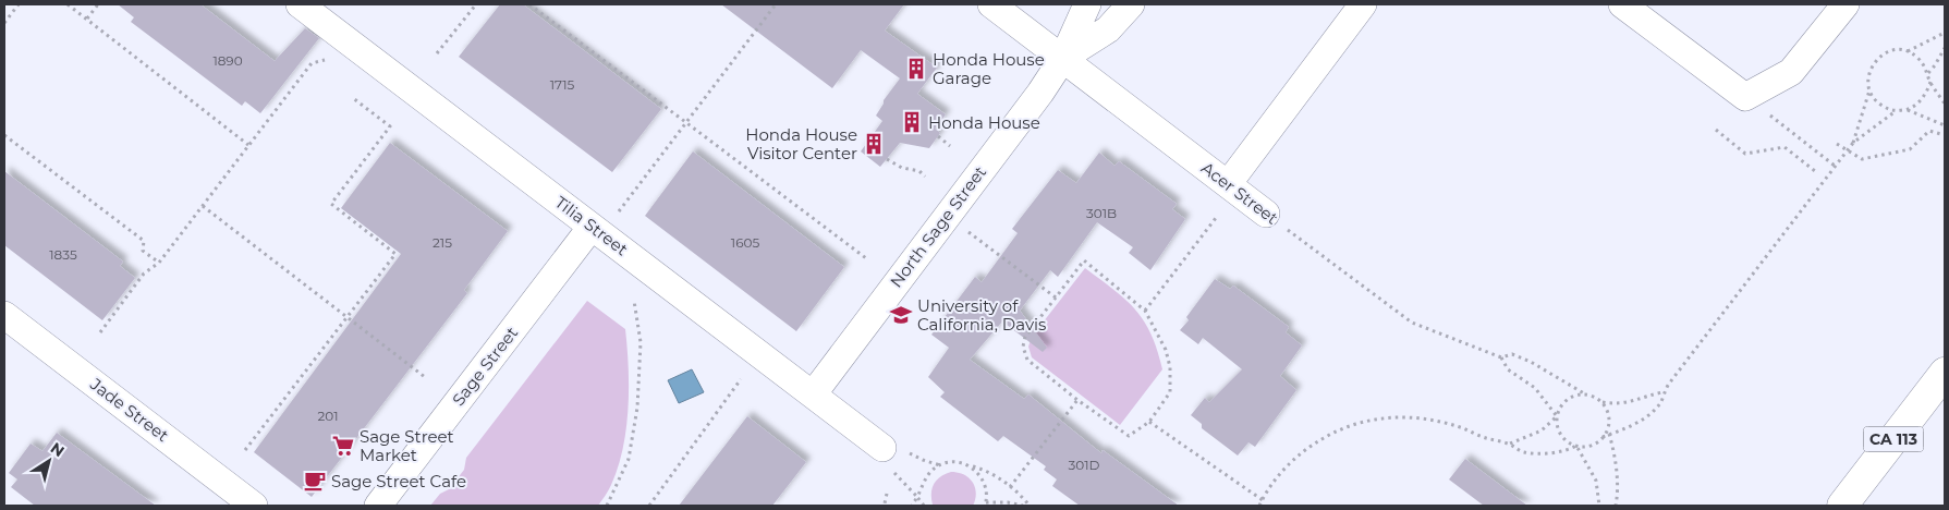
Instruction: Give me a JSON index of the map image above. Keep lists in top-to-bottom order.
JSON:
{
  "streets": {
    "highway": ["CA 113"],
    "street": [
      "Acer Street",
      "Tilia Street",
      "North Sage Street",
      "Sage Street",
      "Jade Street"
    ]
  },
  "crossings": [
    ["Acer Street", "North Sage Street"],
    ["Tilia Street", "North Sage Street"],
    ["Tilia Street", "Sage Street"]
  ],
  "places": {
    "building": ["Honda House Garage", "Honda House", "Honda House Visitor Center"],
    "school or university": ["University of California, Davis"],
    "supermarket": ["Sage Street Market"],
    "cafe": ["Sage Street Cafe"]
  },
  "house_numbers": [
    "1890",
    "1715",
    "301B",
    "215",
    "1605",
    "1835",
    "201",
    "301D"
  ],
  "north": "top right"
}
